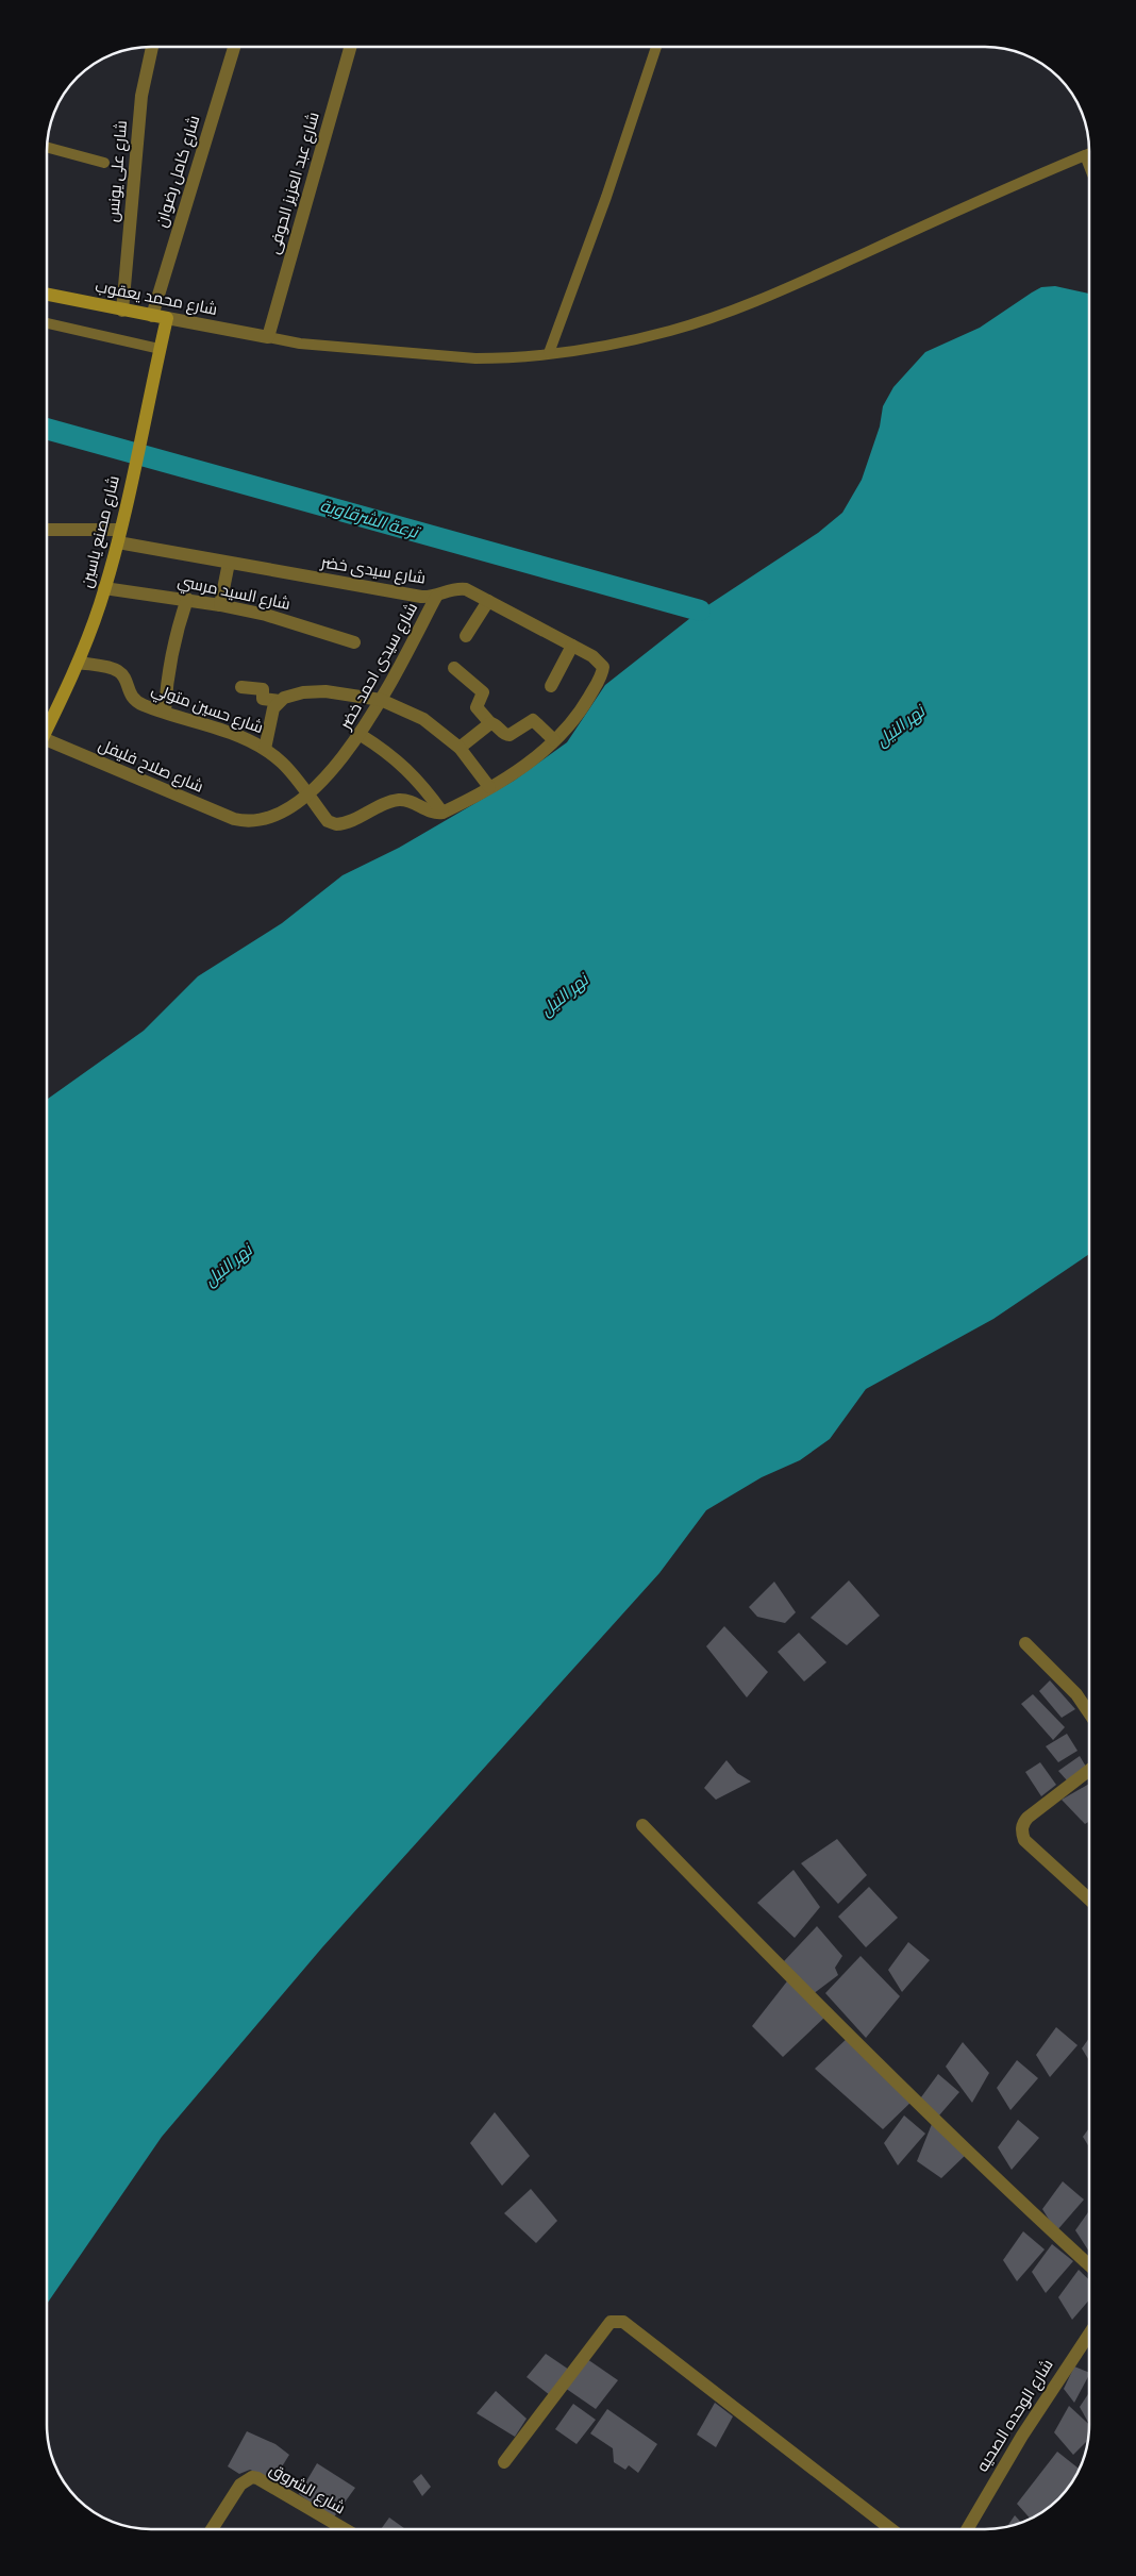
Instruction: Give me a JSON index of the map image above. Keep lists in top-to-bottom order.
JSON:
{
  "streets": {
    "main road": ["شارع محمد يعقوب", "شارع مصنع ياسين"],
    "street": [
      "شارع على يونس",
      "شارع كامل رضوان",
      "شارع عبد العزيز الحوفى",
      "شارع سيدى خضر",
      "شارع السيد مرسي",
      "شارع سيدى احمد خضر",
      "شارع حسين متولي",
      "شارع صلاح فليفل",
      "شارع الوحده الصحيه",
      "شارع الشروق"
    ]
  },
  "crossings": [
    ["شارع على يونس", "شارع محمد يعقوب"],
    ["شارع كامل رضوان", "شارع محمد يعقوب"],
    ["شارع عبد العزيز الحوفى", "شارع محمد يعقوب"],
    ["شارع محمد يعقوب", "شارع مصنع ياسين"],
    ["شارع مصنع ياسين", "شارع سيدى خضر"],
    ["شارع مصنع ياسين", "شارع السيد مرسي"],
    ["شارع مصنع ياسين", "شارع حسين متولي"],
    ["شارع سيدى خضر", "شارع سيدى احمد خضر"],
    ["شارع سيدى احمد خضر", "شارع حسين متولي"],
    ["شارع سيدى احمد خضر", "شارع صلاح فليفل"]
  ],
  "water": ["ترعة الشرقاوية", "نهر النيل"]
}
